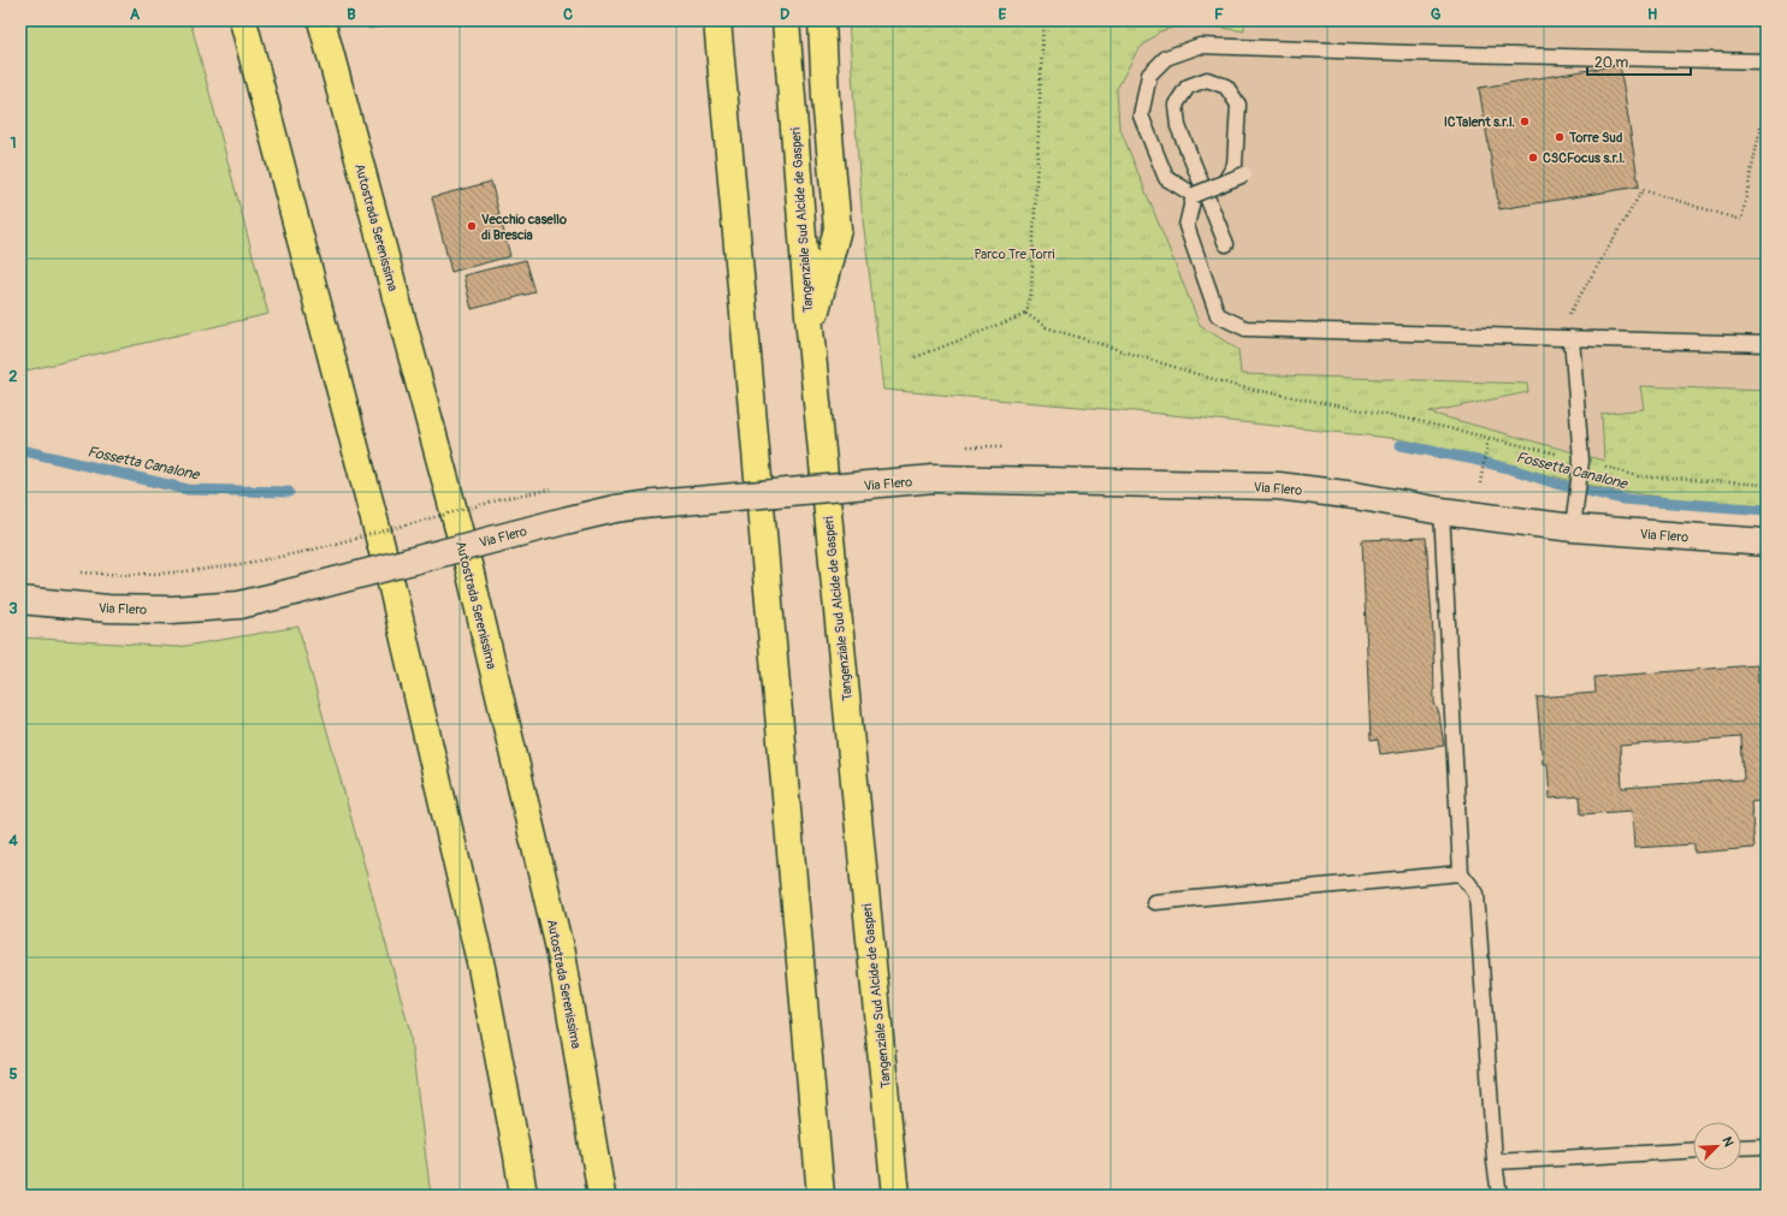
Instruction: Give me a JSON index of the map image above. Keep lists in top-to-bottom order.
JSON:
{
  "streets": {
    "highway": ["Tangenziale Sud Alcide de Gasperi", "Autostrada Serenissima"],
    "street": ["Via Flero"]
  },
  "water": ["Fossetta Canalone"],
  "parks": ["Parco Tre Torri"],
  "places": [
    "ICTalent s.r.l.",
    "Torre Sud",
    "CSCFocus s.r.l.",
    "Vecchio casello di Brescia"
  ],
  "scale_bar": "20 m",
  "north": "top right",
  "grid": {
    "columns": [
      "A",
      "B",
      "C",
      "D",
      "E",
      "F",
      "G",
      "H"
    ],
    "rows": [
      "1",
      "2",
      "3",
      "4",
      "5"
    ]
  }
}
